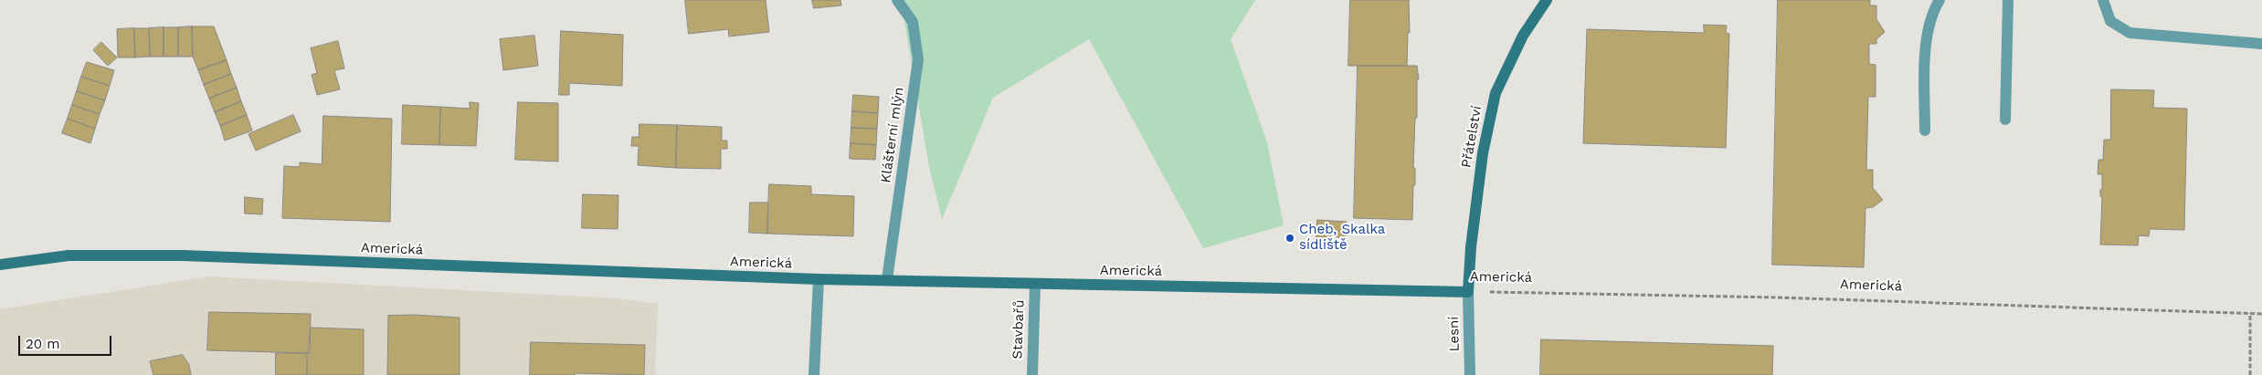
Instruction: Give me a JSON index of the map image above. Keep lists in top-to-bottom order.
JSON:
{
  "streets": {
    "street": [
      "Klášterní mlýn",
      "Přátelství",
      "Americká",
      "Stavbařů",
      "Lesní"
    ]
  },
  "crossings": [
    ["Klášterní mlýn", "Americká"],
    ["Přátelství", "Americká"],
    ["Přátelství", "Lesní"],
    ["Americká", "Stavbařů"],
    ["Americká", "Lesní"]
  ],
  "places": ["Cheb, Skalka sídliště"],
  "scale_bar": "20 m"
}
